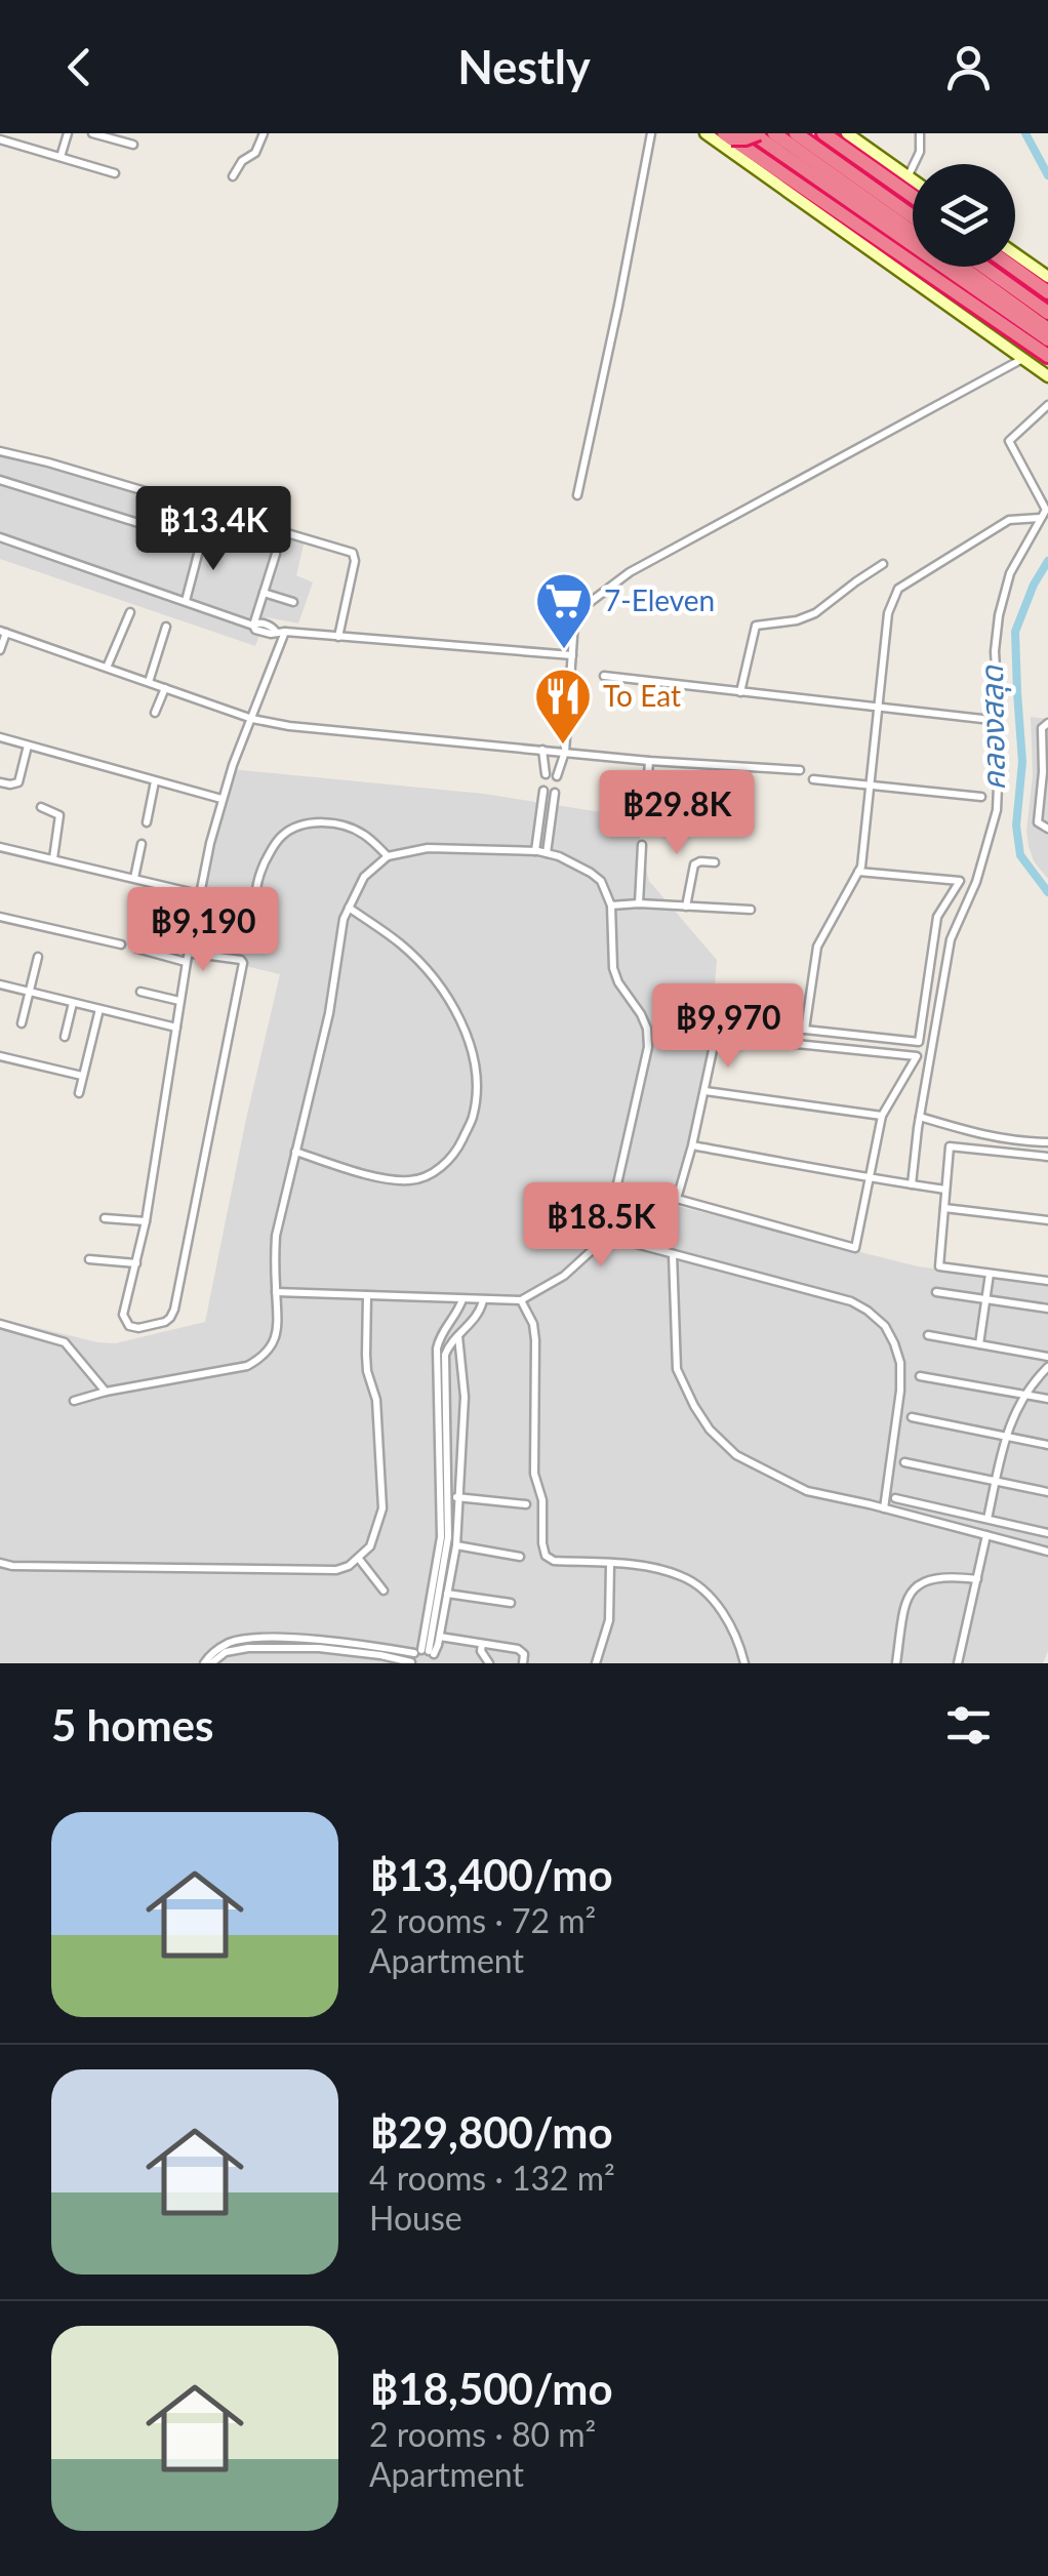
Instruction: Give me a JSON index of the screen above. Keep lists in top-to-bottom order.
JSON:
{
  "water": ["คลองสลุด"],
  "places": {
    "supermarket": ["7-Eleven"],
    "restaurant": ["To Eat"]
  },
  "page": {
    "header": "Nestly",
    "price": [
      "฿13.4K",
      "฿29.8K",
      "฿9,190",
      "฿9,970",
      "฿18.5K"
    ],
    "heading": "5 homes",
    "list": [
      {
        "name": "฿13,400/mo",
        "note": "2 rooms · 72 m² · Apartment"
      },
      {
        "name": "฿29,800/mo",
        "note": "4 rooms · 132 m² · House"
      },
      {
        "name": "฿18,500/mo",
        "note": "2 rooms · 80 m² · Apartment"
      }
    ]
  }
}
